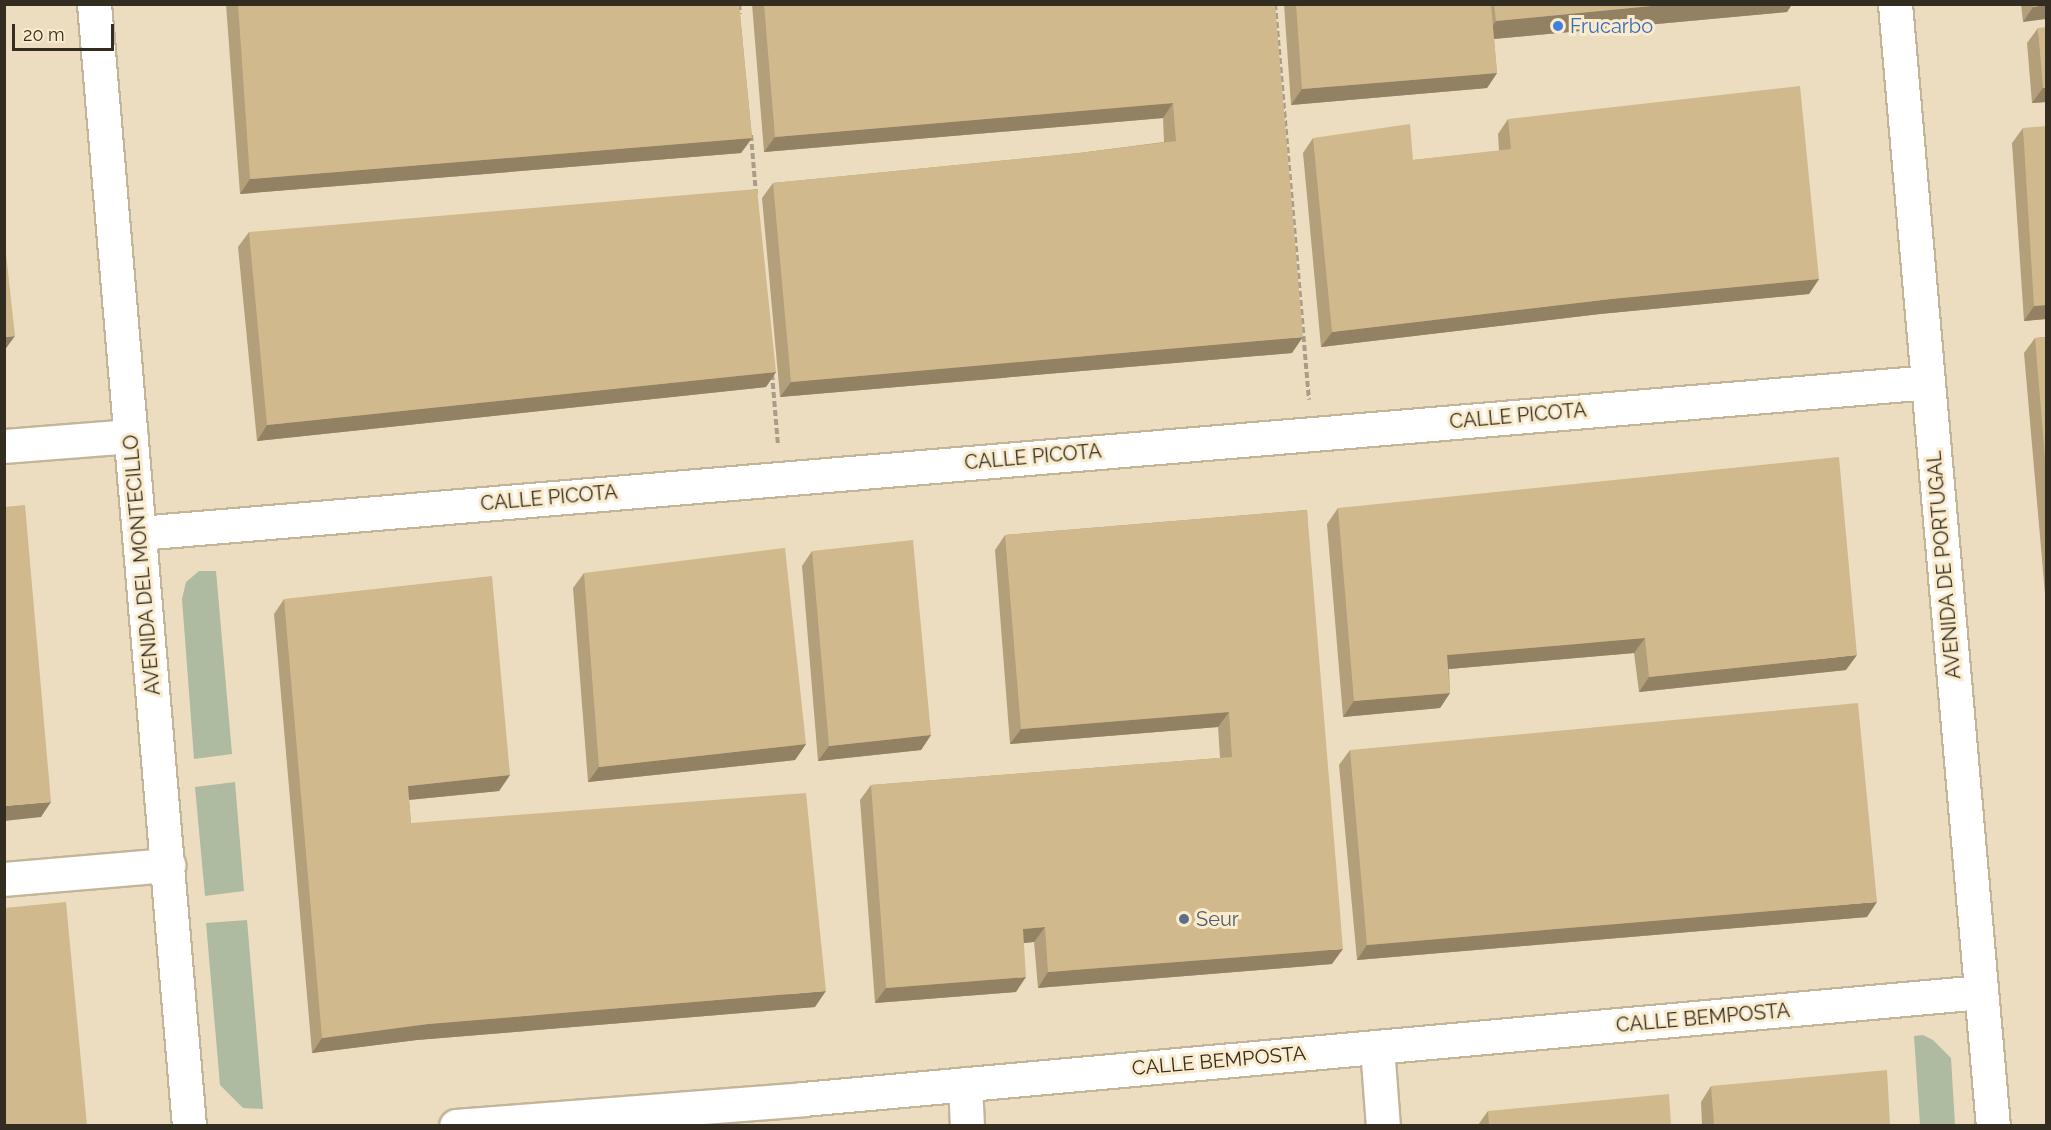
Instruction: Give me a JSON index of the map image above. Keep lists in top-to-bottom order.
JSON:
{
  "streets": {
    "street": [
      "CALLE PICOTA",
      "AVENIDA DEL MONTECILLO",
      "AVENIDA DE PORTUGAL",
      "CALLE BEMPOSTA"
    ]
  },
  "crossings": [
    ["CALLE PICOTA", "AVENIDA DEL MONTECILLO"],
    ["CALLE PICOTA", "AVENIDA DE PORTUGAL"],
    ["AVENIDA DE PORTUGAL", "CALLE BEMPOSTA"]
  ],
  "places": ["Frucarbo", "Seur"],
  "scale_bar": "20 m"
}
